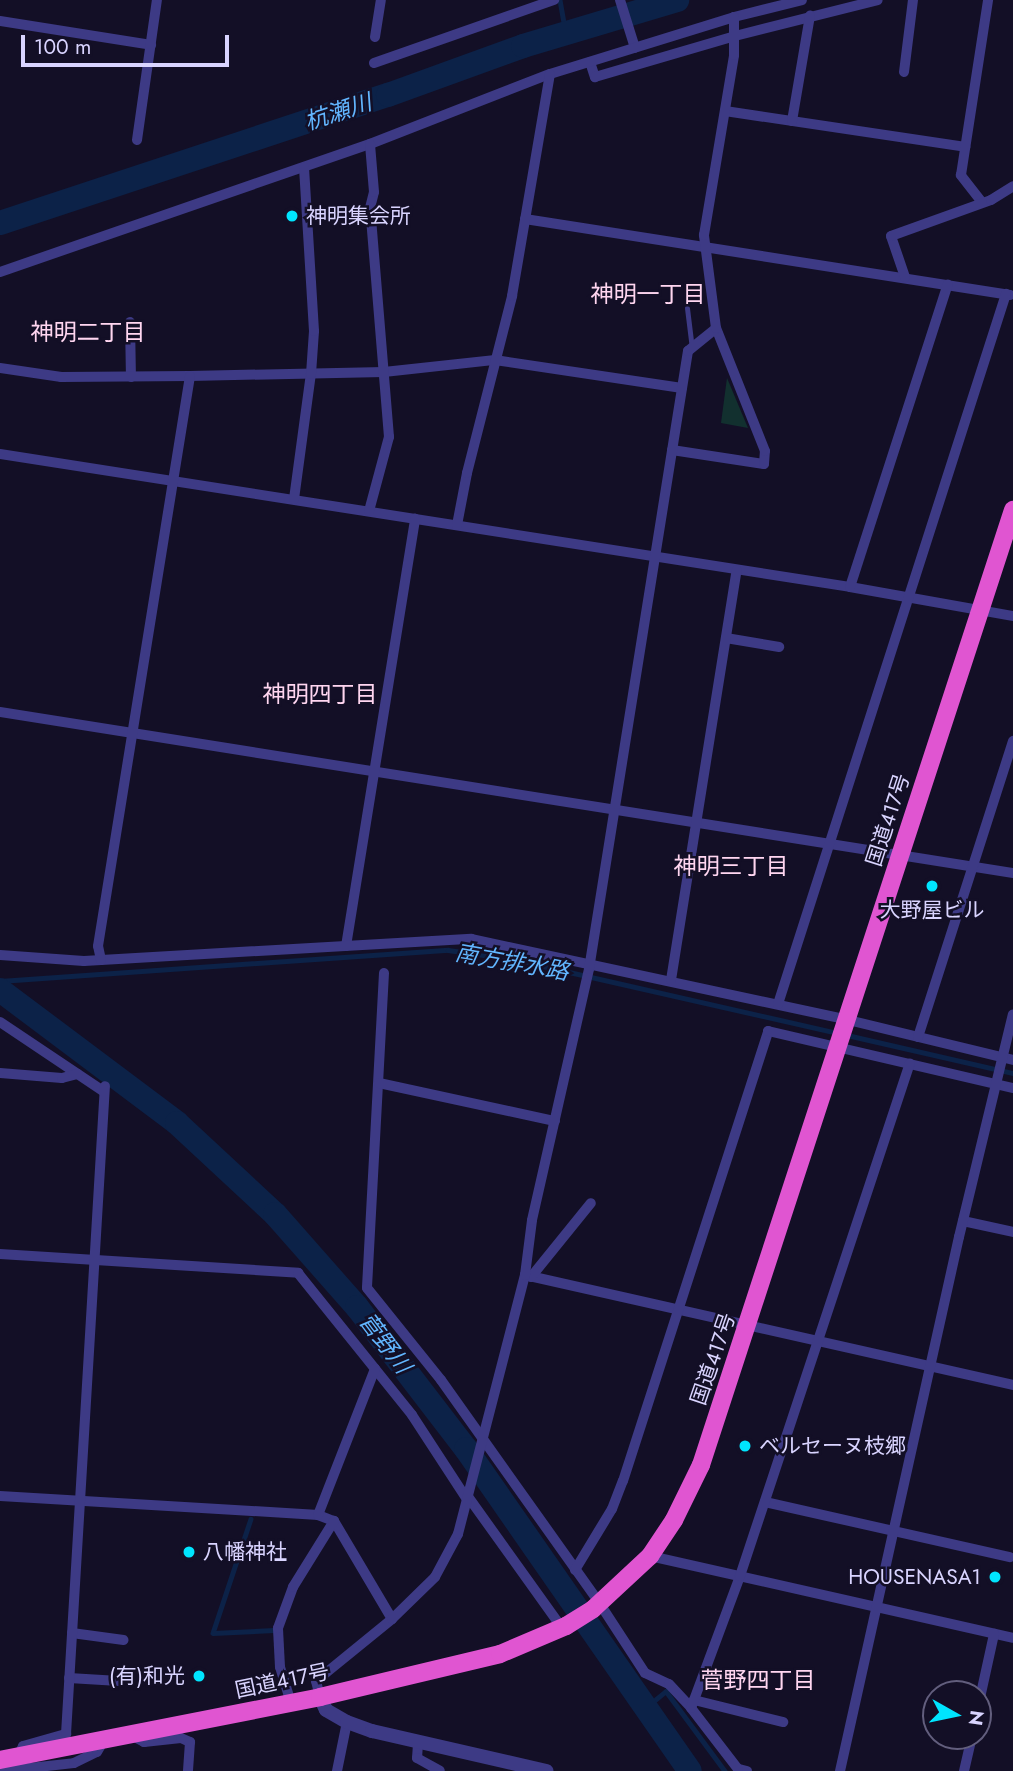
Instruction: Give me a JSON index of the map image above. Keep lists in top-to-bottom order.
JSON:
{
  "streets": {
    "highway": ["国道417号"]
  },
  "districts": [
    "神明一丁目",
    "神明二丁目",
    "神明四丁目",
    "神明三丁目",
    "菅野四丁目"
  ],
  "water": ["杭瀬川", "南方排水路", "菅野川"],
  "places": [
    "神明集会所",
    "大野屋ビル",
    "ベルセーヌ枝郷",
    "八幡神社",
    "HOUSENASA1",
    "(有)和光"
  ],
  "scale_bar": "100 m",
  "north": "right"
}
